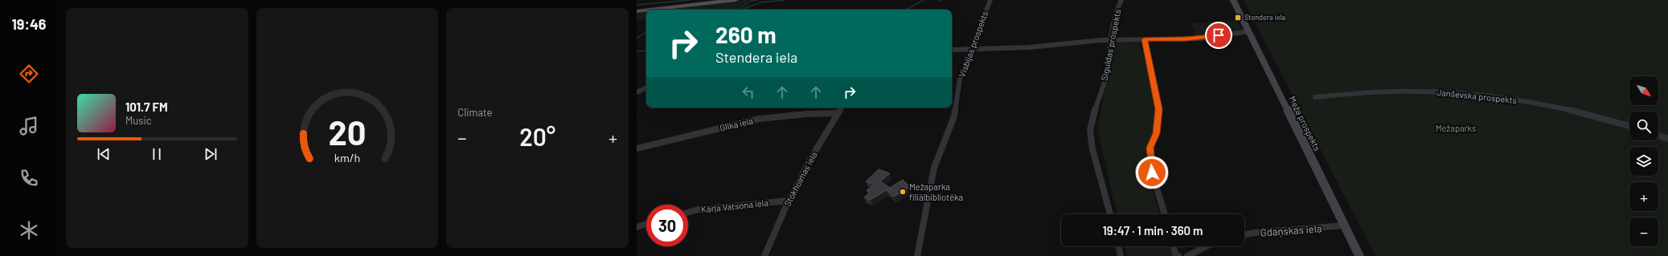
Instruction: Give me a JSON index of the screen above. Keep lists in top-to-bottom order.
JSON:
{
  "streets": {
    "street": [
      "Visbijas prospekts",
      "Siguldas prospekts",
      "Janševska prospekts",
      "Meža prospekts",
      "Glika iela",
      "Stokholmas iela",
      "Kārļa Vatsona iela",
      "Gdaņskas iela"
    ]
  },
  "crossings": [
    ["Meža prospekts", "Gdaņskas iela"],
    ["Glika iela", "Stokholmas iela"],
    ["Stokholmas iela", "Kārļa Vatsona iela"]
  ],
  "parks": ["Mežaparks"],
  "places": {
    "transit": ["Stendera iela"],
    "other": ["Mežaparka filiālbibliotēka"]
  },
  "north": "bottom right",
  "page": {
    "tabs": "19:46",
    "tile": "Climate",
    "turn": ["260 m", "Stendera iela"],
    "map_buttons": ["+", "−"],
    "song": ["101.7 FM", "Music"],
    "heat": ["−", "20°", "+"],
    "limit": "30",
    "trip": "19:47 · 1 min · 360 m",
    "gauge": ["20", "km/h"]
  }
}
